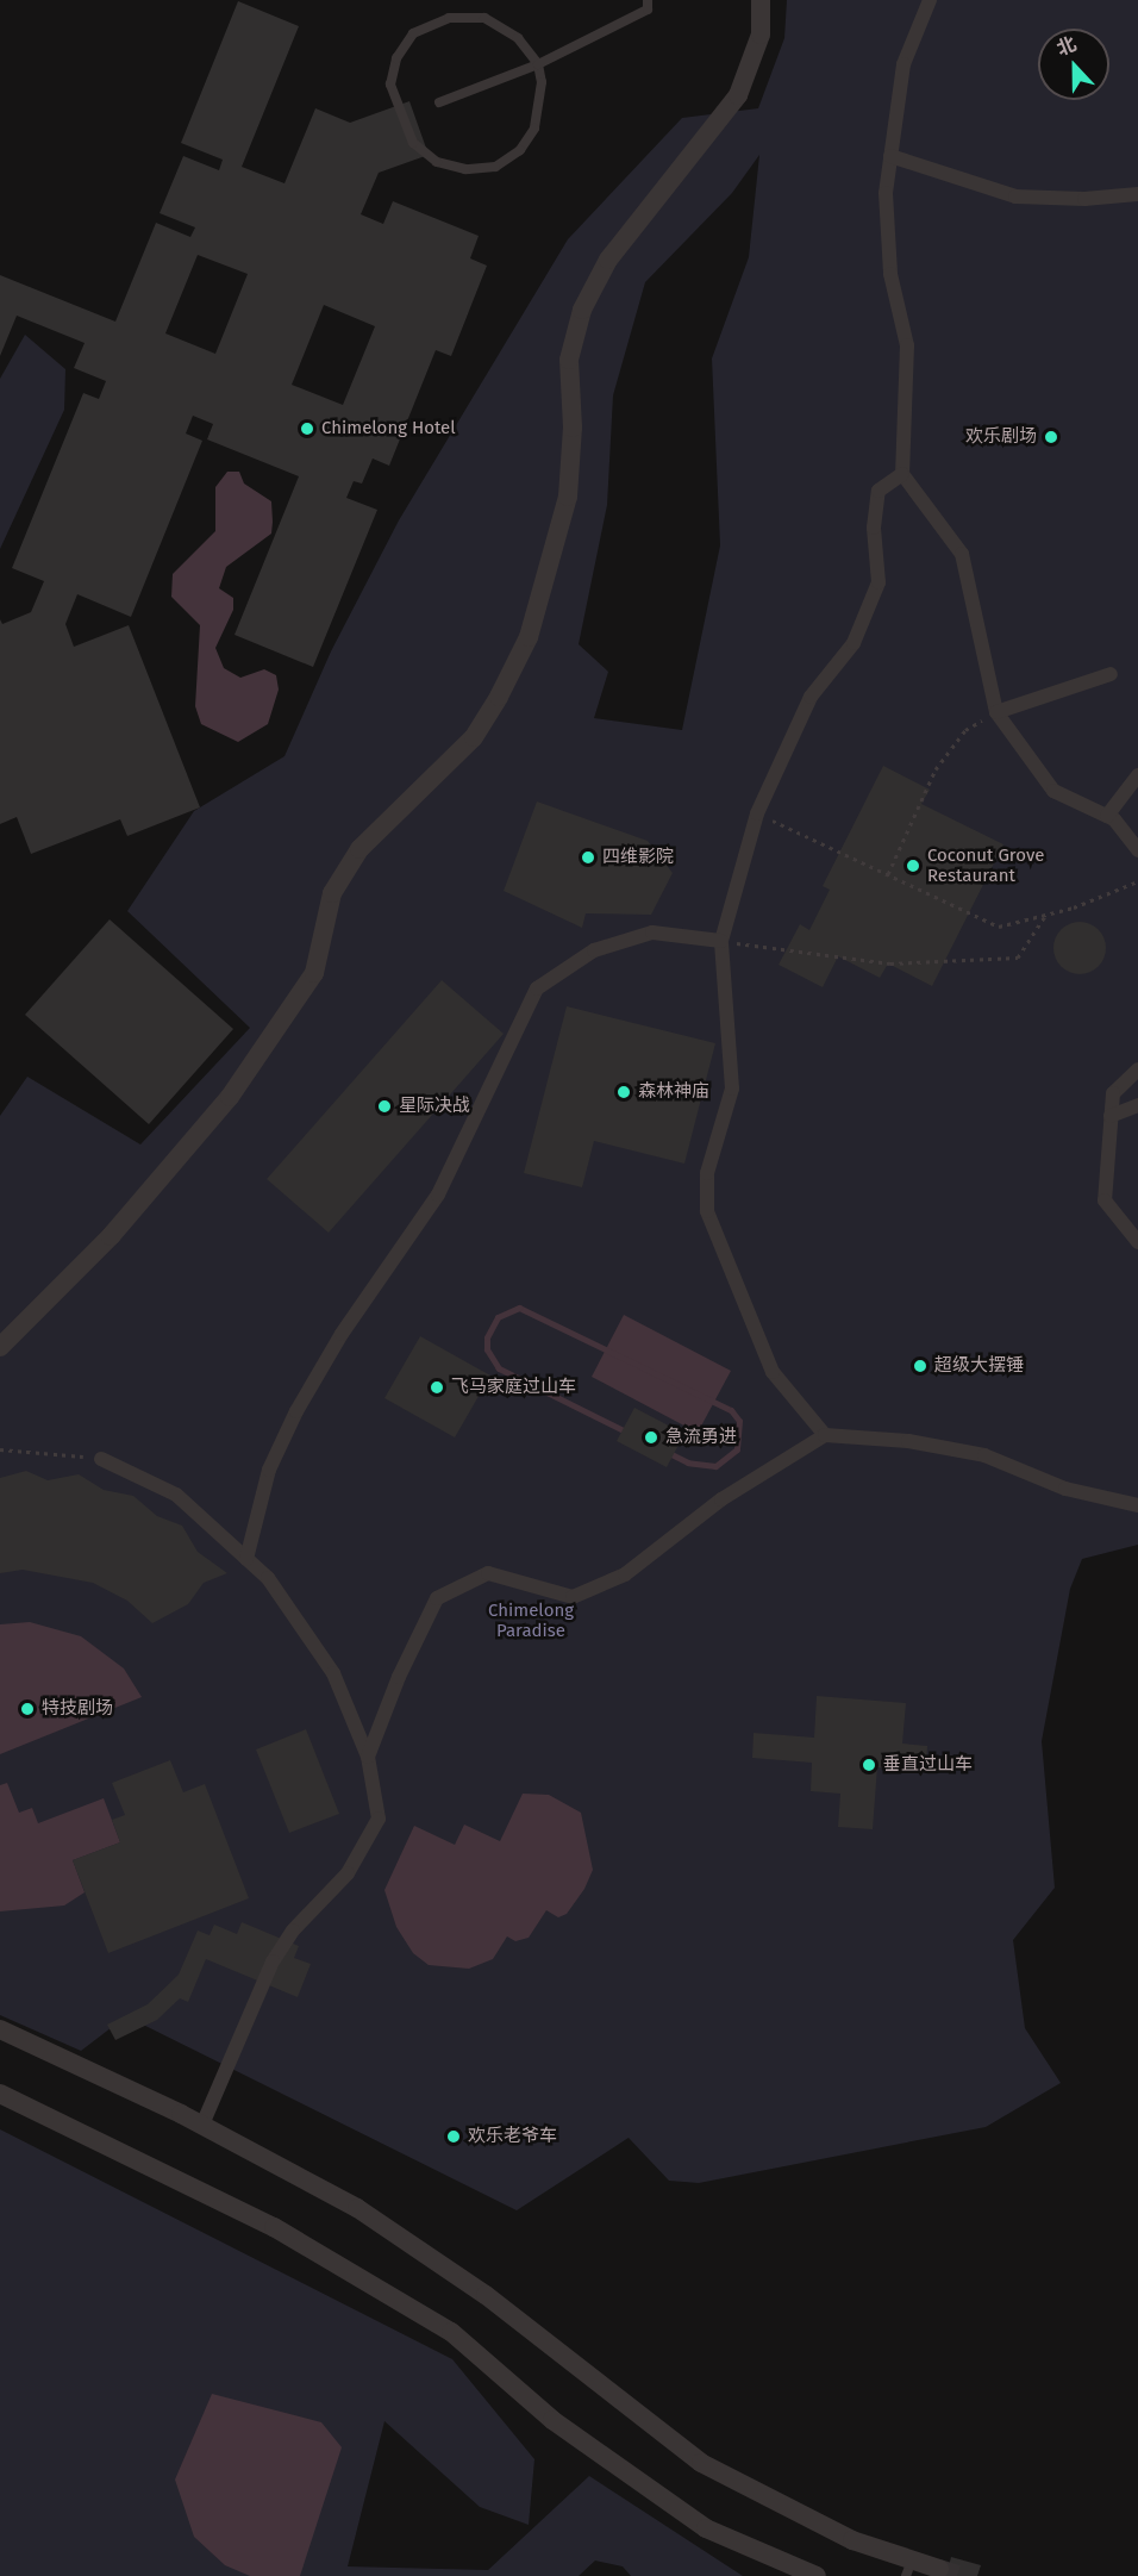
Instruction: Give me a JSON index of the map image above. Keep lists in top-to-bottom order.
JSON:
{
  "parks": ["Chimelong Paradise"],
  "places": [
    "Chimelong Hotel",
    "欢乐剧场",
    "四维影院",
    "Coconut Grove Restaurant",
    "森林神庙",
    "星际决战",
    "超级大摆锤",
    "飞马家庭过山车",
    "急流勇进",
    "特技剧场",
    "垂直过山车",
    "欢乐老爷车"
  ],
  "north": "top"
}
